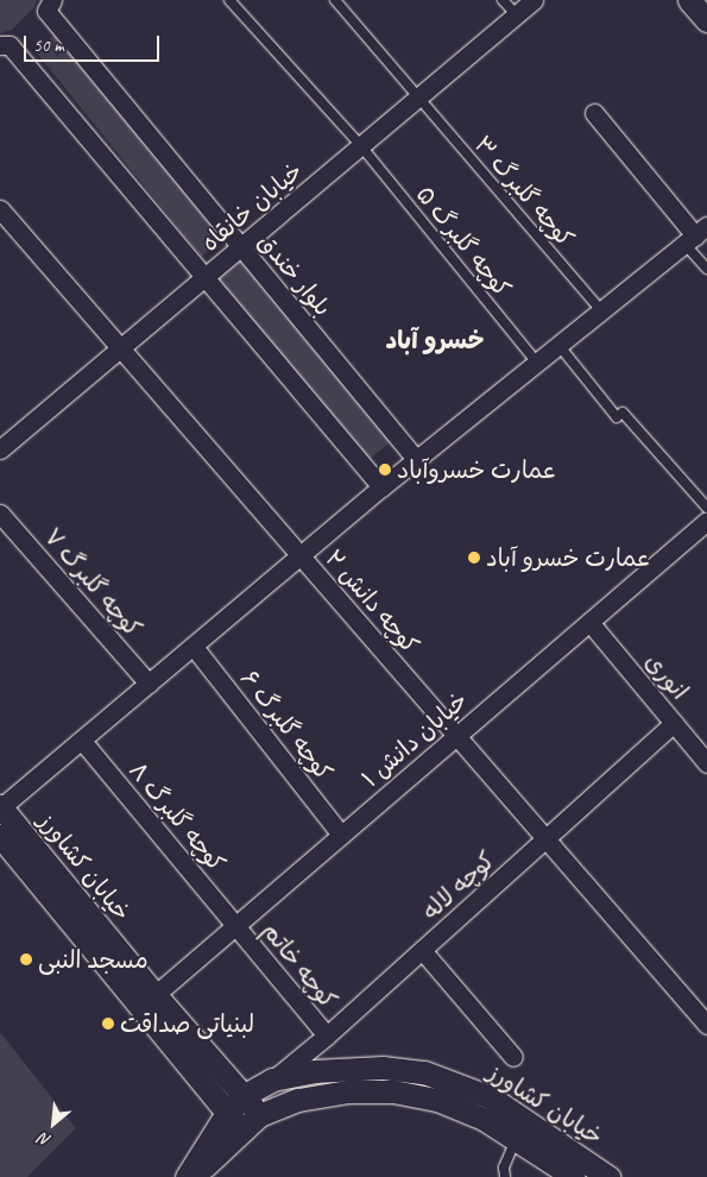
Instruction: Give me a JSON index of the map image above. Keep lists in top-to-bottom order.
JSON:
{
  "streets": {
    "street": [
      "خیابان خانقاه",
      "بلوار خندق",
      "کوچه گلبرگ ۷",
      "کوچه دانش ۲",
      "انوری",
      "کوچه گلبرگ ۶",
      "خیابان دانش ۱",
      "کوچه گلبرگ ۸",
      "خیابان کشاورز",
      "کوچه لاله",
      "کوچه خاتم"
    ],
    "lane": ["کوچه گلبرگ ۳", "کوچه گلبرگ ۵"]
  },
  "crossings": [
    ["کوچه گلبرگ ۳", "خیابان خانقاه"],
    ["خیابان خانقاه", "کوچه گلبرگ ۵"],
    ["خیابان خانقاه", "بلوار خندق"],
    ["خیابان خانقاه", "کوچه دانش ۲"],
    ["کوچه دانش ۲", "خیابان دانش ۱"],
    ["کوچه دانش ۲", "کوچه لاله"],
    ["انوری", "خیابان دانش ۱"],
    ["انوری", "کوچه لاله"],
    ["کوچه گلبرگ ۶", "خیابان دانش ۱"],
    ["خیابان دانش ۱", "کوچه گلبرگ ۸"],
    ["خیابان دانش ۱", "خیابان کشاورز"],
    ["خیابان دانش ۱", "کوچه خاتم"],
    ["کوچه گلبرگ ۸", "کوچه خاتم"],
    ["خیابان کشاورز", "کوچه لاله"],
    ["کوچه لاله", "کوچه خاتم"]
  ],
  "districts": ["خسرو آباد"],
  "places": [
    "عمارت خسروآباد",
    "عمارت خسرو آباد",
    "مسجد النبی",
    "لبنیاتی ‌صداقت"
  ],
  "scale_bar": "50 m",
  "north": "bottom left"
}
